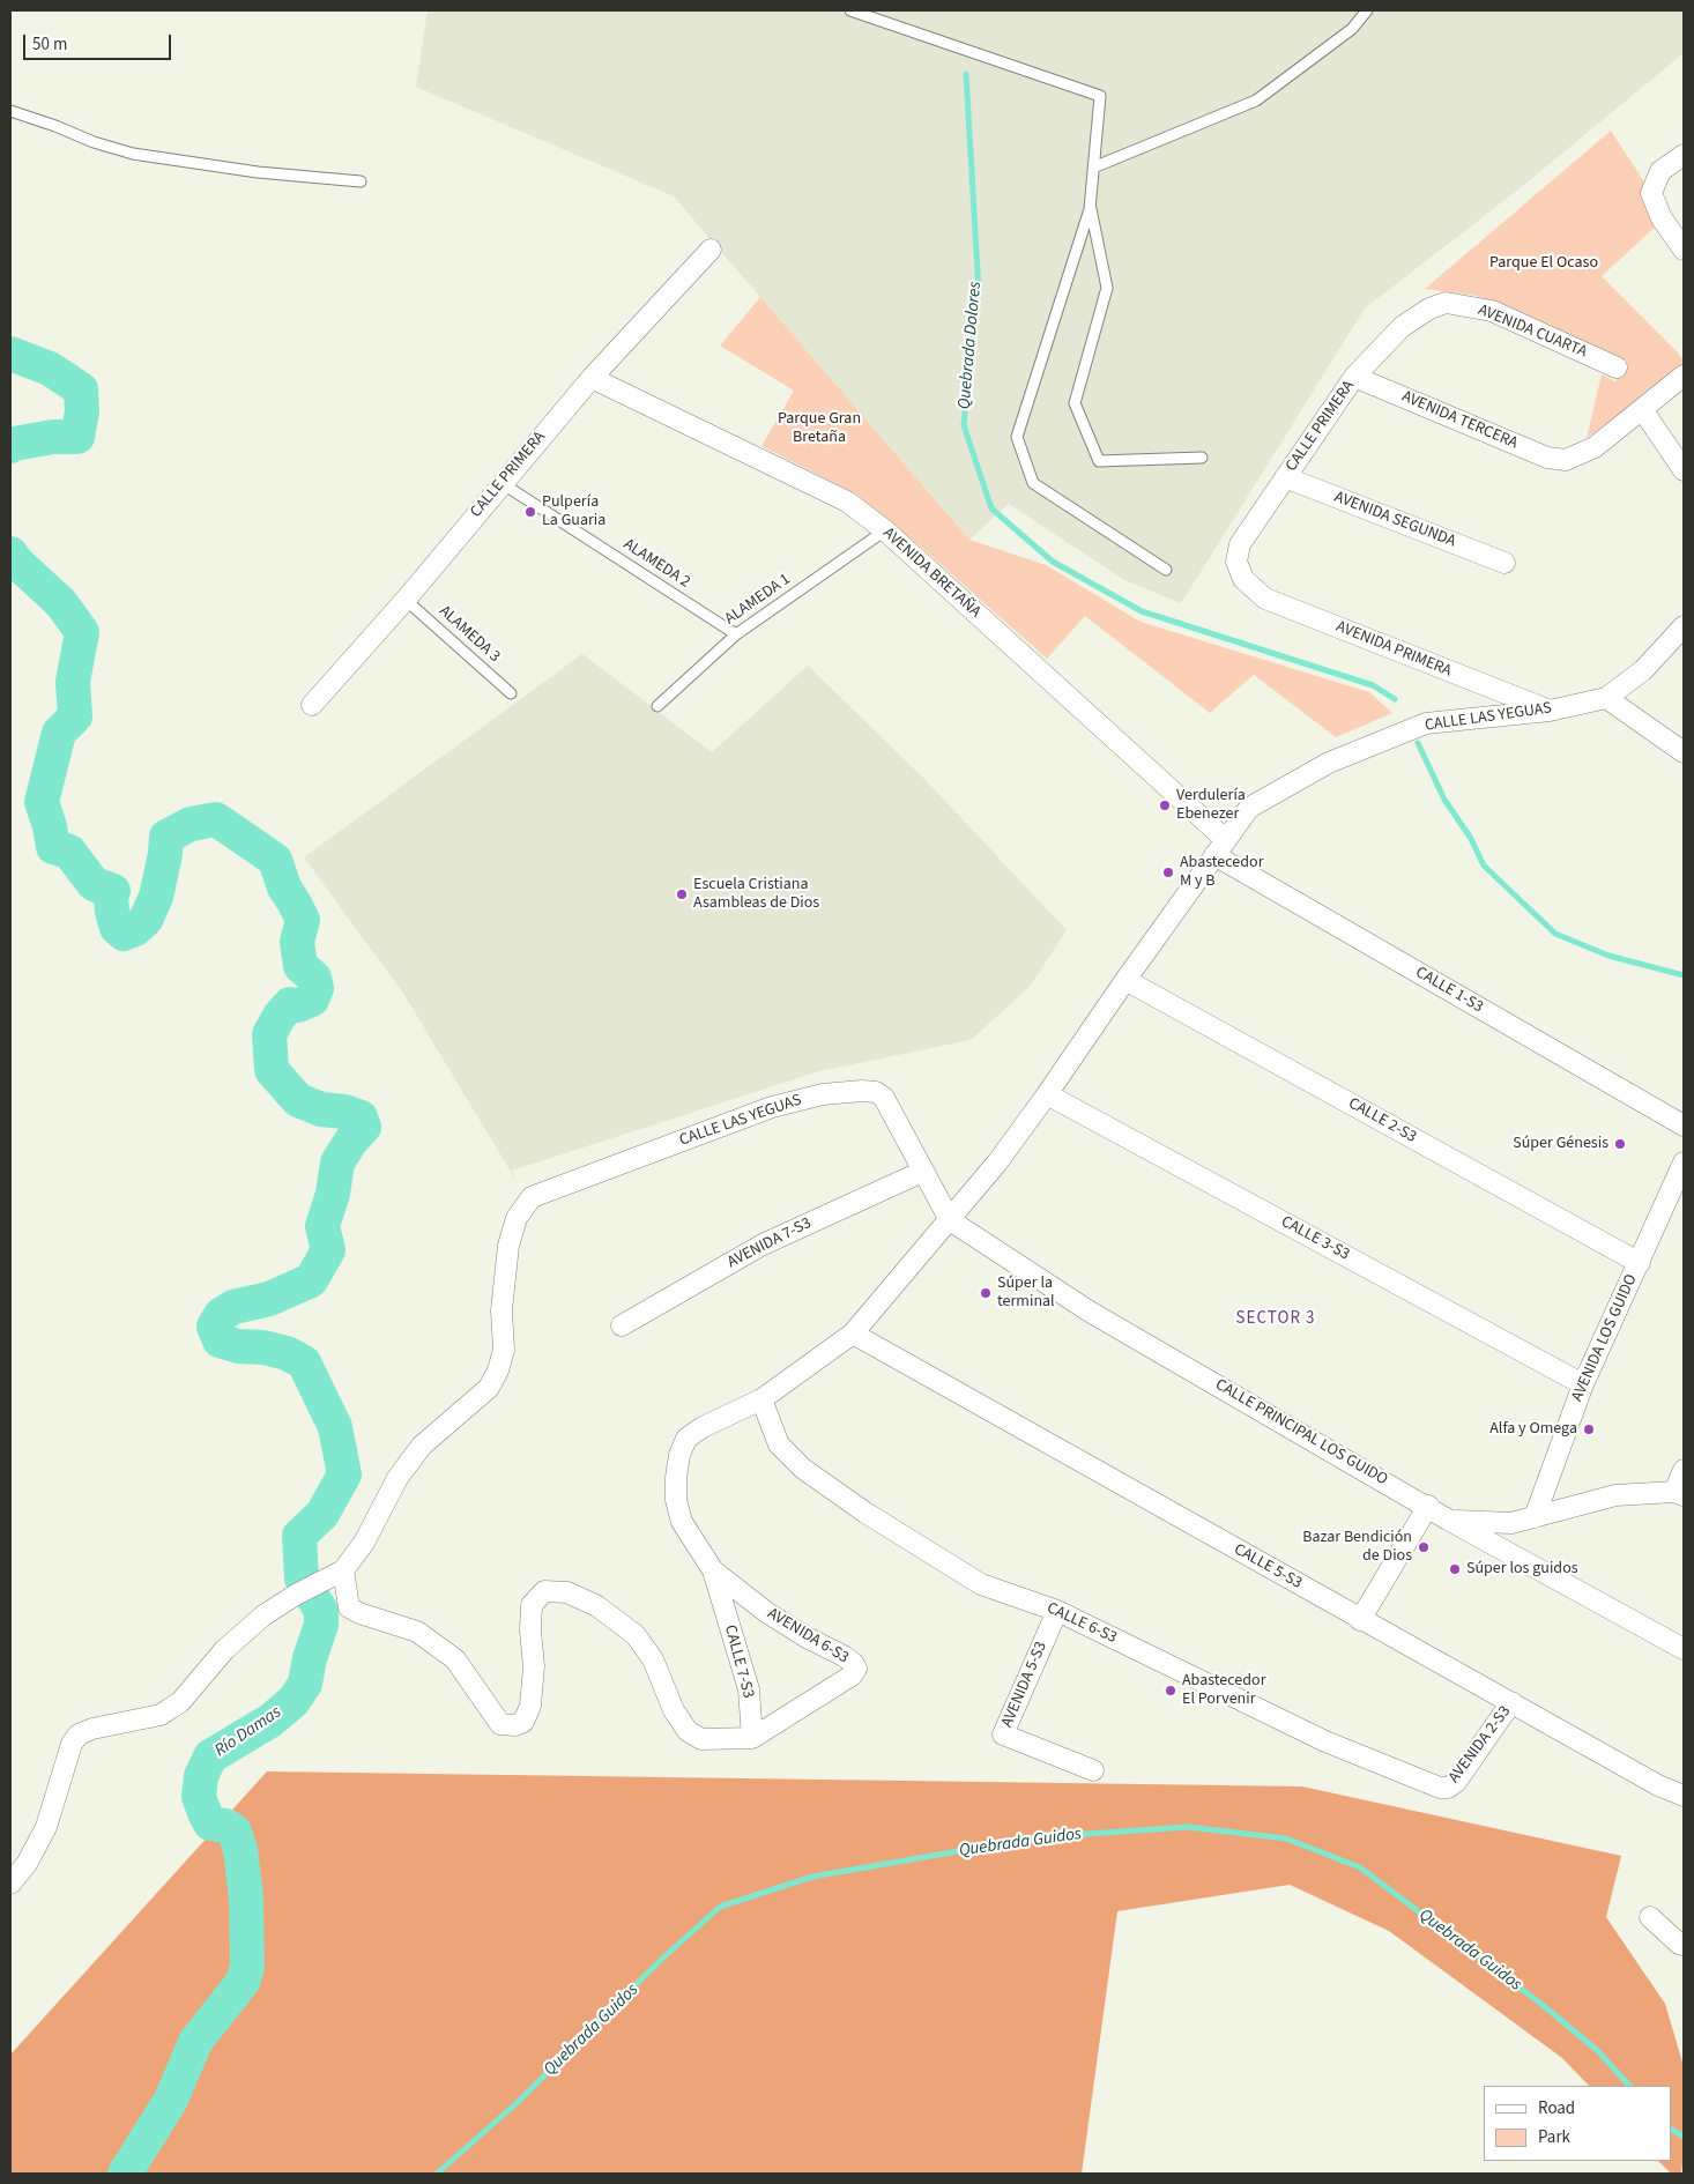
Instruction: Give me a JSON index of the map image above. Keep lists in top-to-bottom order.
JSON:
{
  "streets": {
    "street": [
      "AVENIDA CUARTA",
      "AVENIDA TERCERA",
      "CALLE PRIMERA",
      "AVENIDA SEGUNDA",
      "AVENIDA BRETAÑA",
      "AVENIDA PRIMERA",
      "CALLE LAS YEGUAS",
      "CALLE 1-S3",
      "CALLE 2-S3",
      "CALLE 3-S3",
      "AVENIDA 7-S3",
      "AVENIDA LOS GUIDO",
      "CALLE PRINCIPAL LOS GUIDO",
      "CALLE 5-S3",
      "CALLE 6-S3",
      "AVENIDA 6-S3",
      "CALLE 7-S3",
      "AVENIDA 5-S3",
      "AVENIDA 2-S3"
    ],
    "lane": ["ALAMEDA 2", "ALAMEDA 1", "ALAMEDA 3"]
  },
  "crossings": [
    ["AVENIDA CUARTA", "CALLE PRIMERA"],
    ["AVENIDA TERCERA", "CALLE PRIMERA"],
    ["CALLE PRIMERA", "AVENIDA SEGUNDA"],
    ["CALLE PRIMERA", "ALAMEDA 2"],
    ["CALLE PRIMERA", "AVENIDA BRETAÑA"],
    ["CALLE PRIMERA", "ALAMEDA 3"],
    ["CALLE PRIMERA", "AVENIDA PRIMERA"],
    ["ALAMEDA 2", "ALAMEDA 1"],
    ["AVENIDA BRETAÑA", "ALAMEDA 1"],
    ["AVENIDA BRETAÑA", "CALLE LAS YEGUAS"],
    ["AVENIDA BRETAÑA", "CALLE 1-S3"],
    ["AVENIDA PRIMERA", "CALLE LAS YEGUAS"],
    ["CALLE LAS YEGUAS", "CALLE 1-S3"],
    ["CALLE LAS YEGUAS", "CALLE 2-S3"],
    ["CALLE LAS YEGUAS", "CALLE 3-S3"],
    ["CALLE LAS YEGUAS", "AVENIDA 7-S3"],
    ["CALLE LAS YEGUAS", "CALLE PRINCIPAL LOS GUIDO"],
    ["CALLE LAS YEGUAS", "CALLE 7-S3"],
    ["CALLE 2-S3", "AVENIDA LOS GUIDO"],
    ["CALLE 3-S3", "AVENIDA LOS GUIDO"],
    ["CALLE PRINCIPAL LOS GUIDO", "CALLE 7-S3"],
    ["CALLE 5-S3", "CALLE 7-S3"],
    ["CALLE 5-S3", "AVENIDA 2-S3"],
    ["CALLE 6-S3", "CALLE 7-S3"],
    ["CALLE 6-S3", "AVENIDA 5-S3"],
    ["CALLE 6-S3", "AVENIDA 2-S3"],
    ["AVENIDA 6-S3", "CALLE 7-S3"]
  ],
  "districts": ["SECTOR 3"],
  "water": ["Quebrada Dolores", "Río Damas", "Quebrada Guidos"],
  "parks": ["Parque El Ocaso", "Parque Gran Bretaña"],
  "places": [
    "Pulpería La Guaria",
    "Verdulería Ebenezer",
    "Abastecedor M y B",
    "Escuela Cristiana Asambleas de Dios",
    "Súper Génesis",
    "Súper la terminal",
    "Alfa y Omega",
    "Bazar Bendición de Dios",
    "Súper los guidos",
    "Abastecedor El Porvenir"
  ],
  "legend": ["Road", "Park"],
  "scale_bar": "50 m"
}
